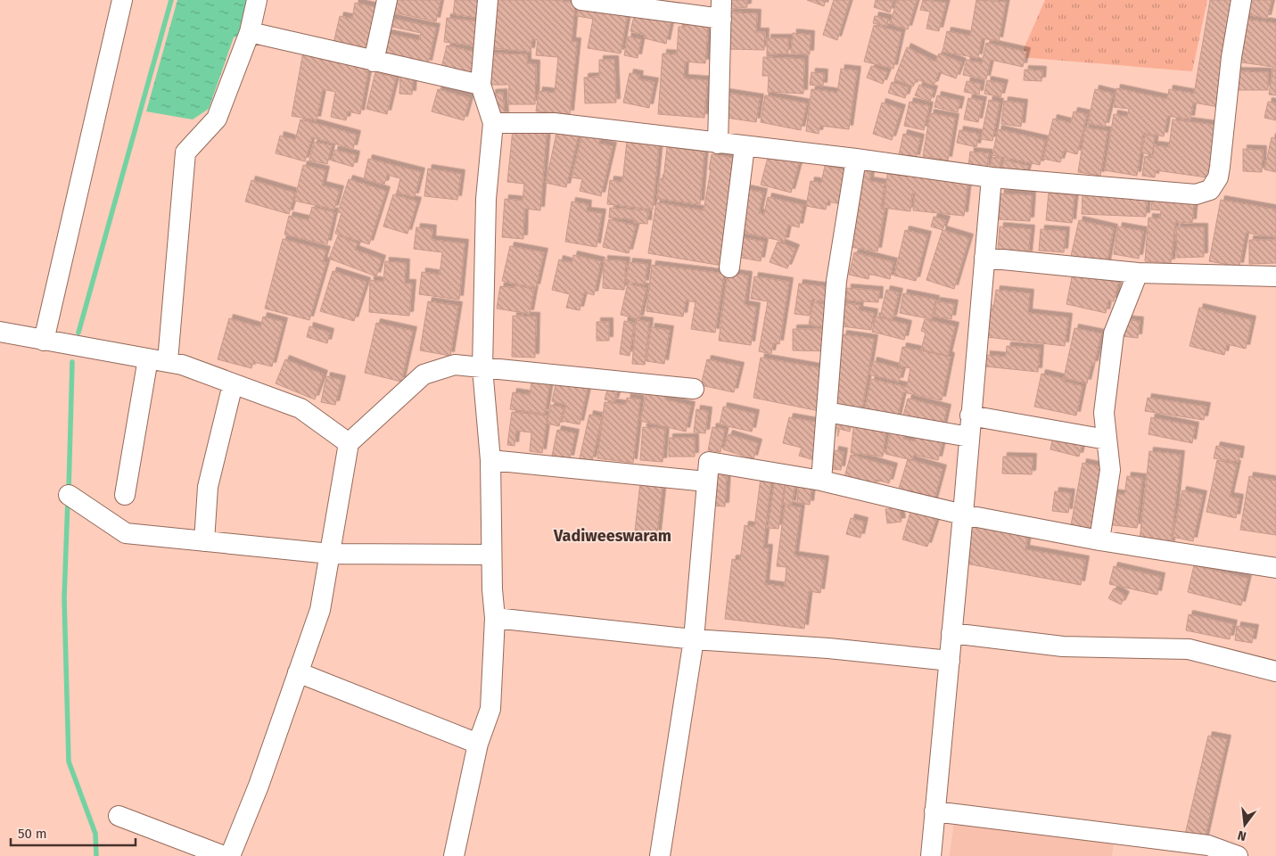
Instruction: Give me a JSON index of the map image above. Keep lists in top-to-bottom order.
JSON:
{
  "districts": ["Vadiweeswaram"],
  "scale_bar": "50 m",
  "north": "bottom"
}
